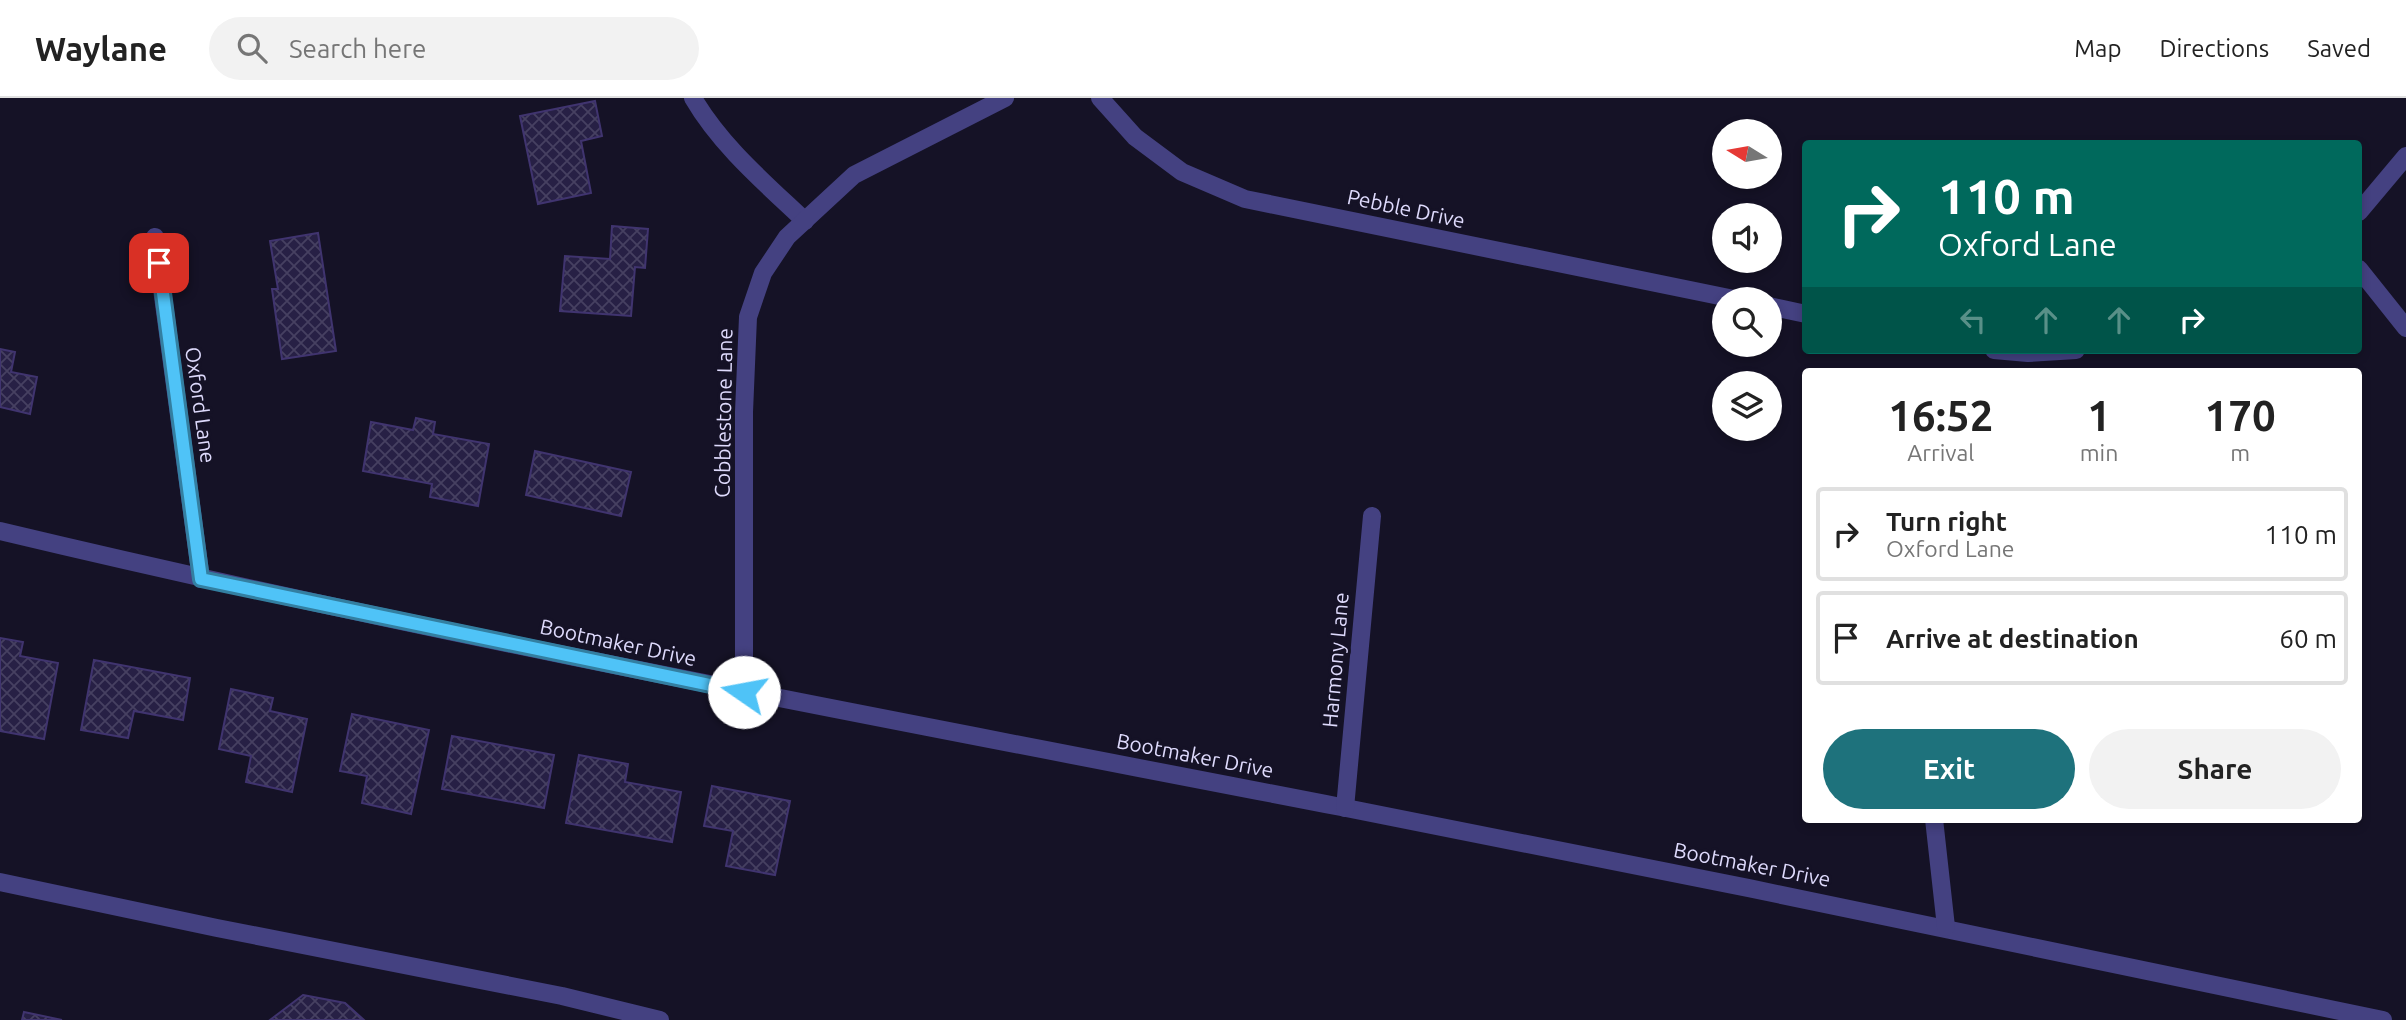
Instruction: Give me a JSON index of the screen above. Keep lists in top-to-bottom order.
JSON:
{
  "streets": {
    "street": [
      "Pebble Drive",
      "Oxford Lane",
      "Cobblestone Lane",
      "Bootmaker Drive",
      "Harmony Lane"
    ]
  },
  "crossings": [
    ["Oxford Lane", "Bootmaker Drive"],
    ["Cobblestone Lane", "Bootmaker Drive"],
    ["Bootmaker Drive", "Harmony Lane"]
  ],
  "north": "left",
  "page": {
    "header": "Waylane",
    "search": "Search here",
    "nav": ["Map", "Directions", "Saved"],
    "turn": ["110 m", "Oxford Lane"],
    "eta": [
      "16:52",
      "Arrival",
      "1",
      "min",
      "170",
      "m"
    ],
    "list": [
      {
        "name": "Turn right",
        "note": "Oxford Lane",
        "value": "110 m"
      },
      {
        "name": "Arrive at destination",
        "value": "60 m"
      }
    ],
    "buttons": ["Exit", "Share"]
  }
}
